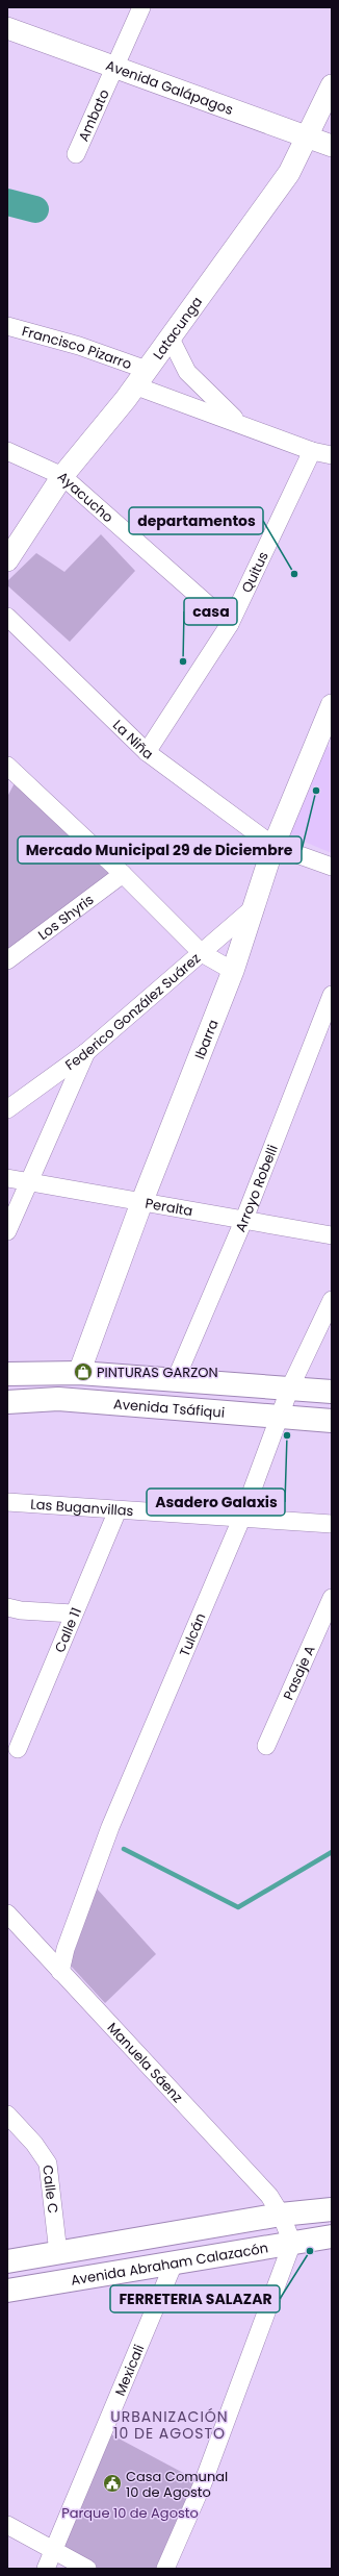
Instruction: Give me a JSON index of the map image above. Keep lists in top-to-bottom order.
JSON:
{
  "streets": {
    "main road": ["Avenida Tsáfiqui", "Avenida Abraham Calazacón"],
    "street": [
      "Avenida Galápagos",
      "Ambato",
      "Latacunga",
      "Francisco Pizarro",
      "Ayacucho",
      "Quitus",
      "La Niña",
      "Los Shyris",
      "Federico González Suárez",
      "Ibarra",
      "Arroyo Robelli",
      "Peralta",
      "Las Buganvillas",
      "Calle 11",
      "Tulcán",
      "Pasaje A",
      "Manuela Sáenz",
      "Calle C",
      "Mexicali"
    ]
  },
  "crossings": [
    ["Avenida Galápagos", "Ambato"],
    ["Avenida Galápagos", "Latacunga"],
    ["Latacunga", "Francisco Pizarro"],
    ["Latacunga", "Ayacucho"],
    ["Francisco Pizarro", "Quitus"],
    ["Ayacucho", "Quitus"],
    ["Quitus", "La Niña"],
    ["La Niña", "Ibarra"],
    ["Federico González Suárez", "Ibarra"],
    ["Ibarra", "Peralta"],
    ["Ibarra", "Avenida Tsáfiqui"],
    ["Arroyo Robelli", "Peralta"],
    ["Arroyo Robelli", "Avenida Tsáfiqui"],
    ["Avenida Tsáfiqui", "Tulcán"],
    ["Las Buganvillas", "Calle 11"],
    ["Las Buganvillas", "Tulcán"],
    ["Tulcán", "Manuela Sáenz"],
    ["Manuela Sáenz", "Avenida Abraham Calazacón"],
    ["Calle C", "Avenida Abraham Calazacón"],
    ["Avenida Abraham Calazacón", "Mexicali"]
  ],
  "districts": ["URBANIZACIÓN 10 DE AGOSTO"],
  "parks": ["Parque 10 de Agosto"],
  "places": {
    "other": [
      "departamentos",
      "casa",
      "Mercado Municipal 29 de Diciembre",
      "Asadero Galaxis",
      "FERRETERIA SALAZAR"
    ],
    "shop": ["PINTURAS GARZON"],
    "public building": ["Casa Comunal 10 de Agosto"]
  }
}
